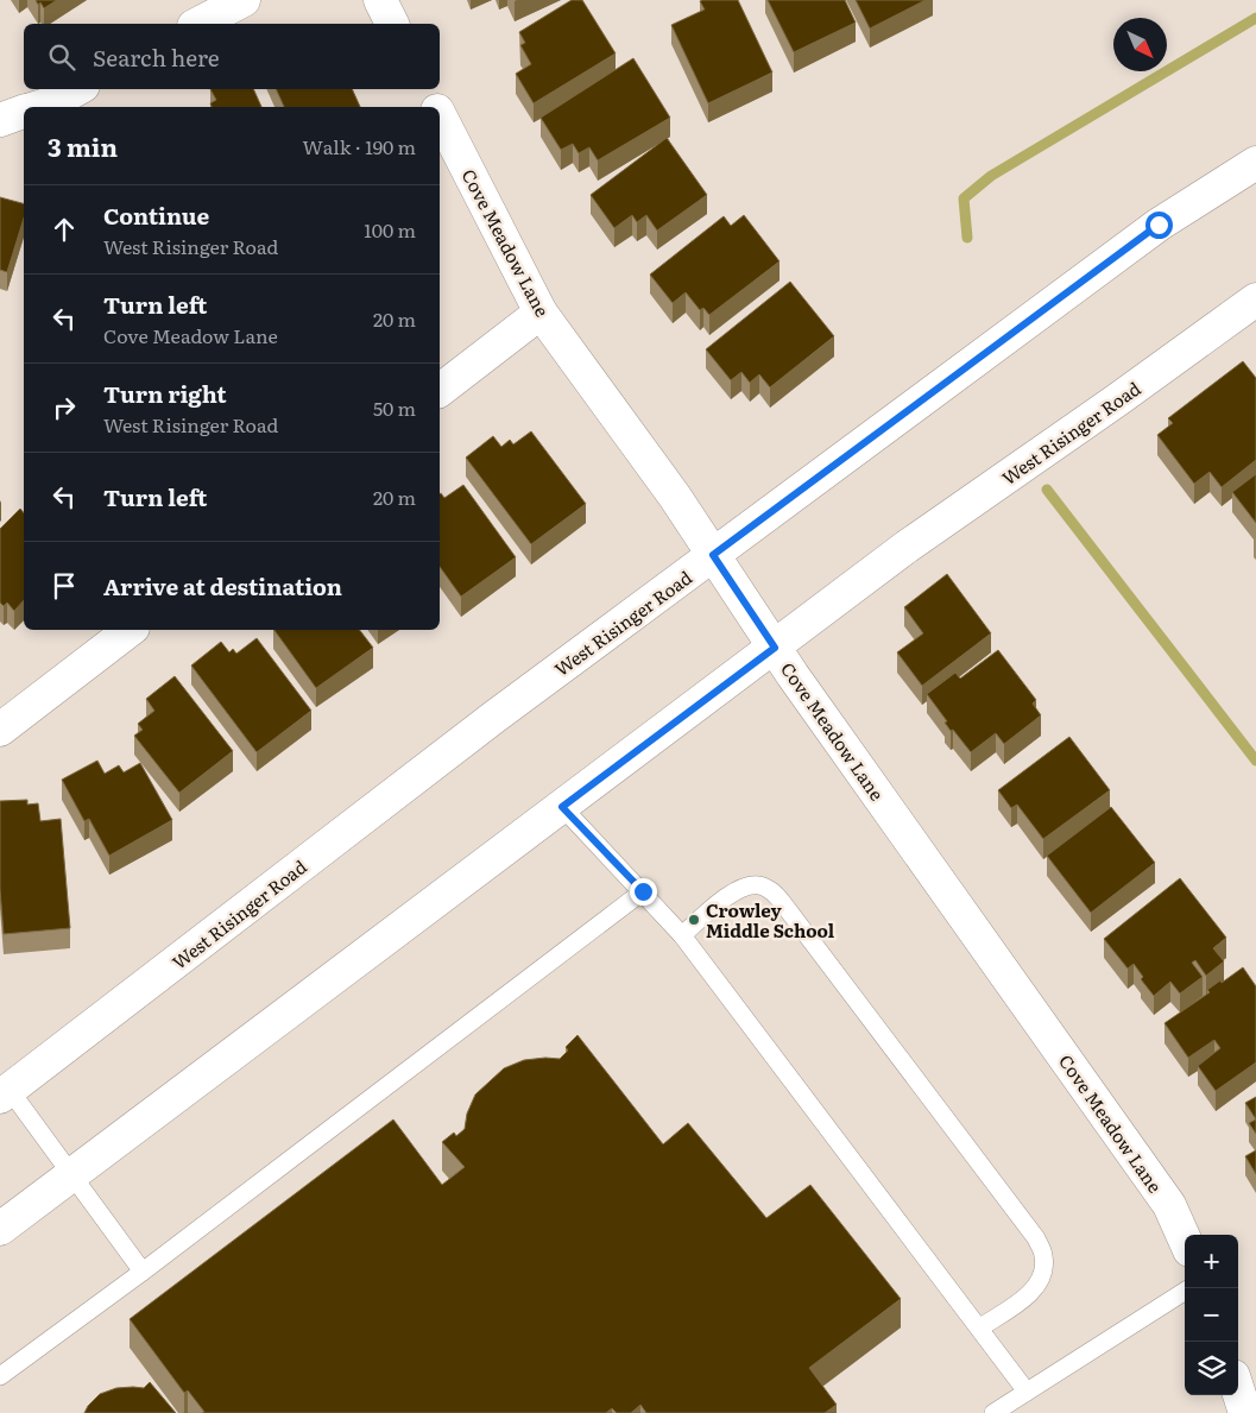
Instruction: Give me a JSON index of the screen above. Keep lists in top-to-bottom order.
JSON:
{
  "streets": {
    "main road": ["Cove Meadow Lane", "West Risinger Road"]
  },
  "crossings": [
    ["Cove Meadow Lane", "West Risinger Road"]
  ],
  "places": ["Crowley Middle School"],
  "north": "bottom right",
  "page": {
    "search": "Search here",
    "heading": ["3 min", "Walk · 190 m"],
    "list": [
      ["Continue", "West Risinger Road", "100 m"],
      ["Turn left", "Cove Meadow Lane", "20 m"],
      ["Turn right", "West Risinger Road", "50 m"],
      ["Turn left", "20 m"],
      "Arrive at destination"
    ],
    "map_buttons": ["+", "−"]
  }
}
